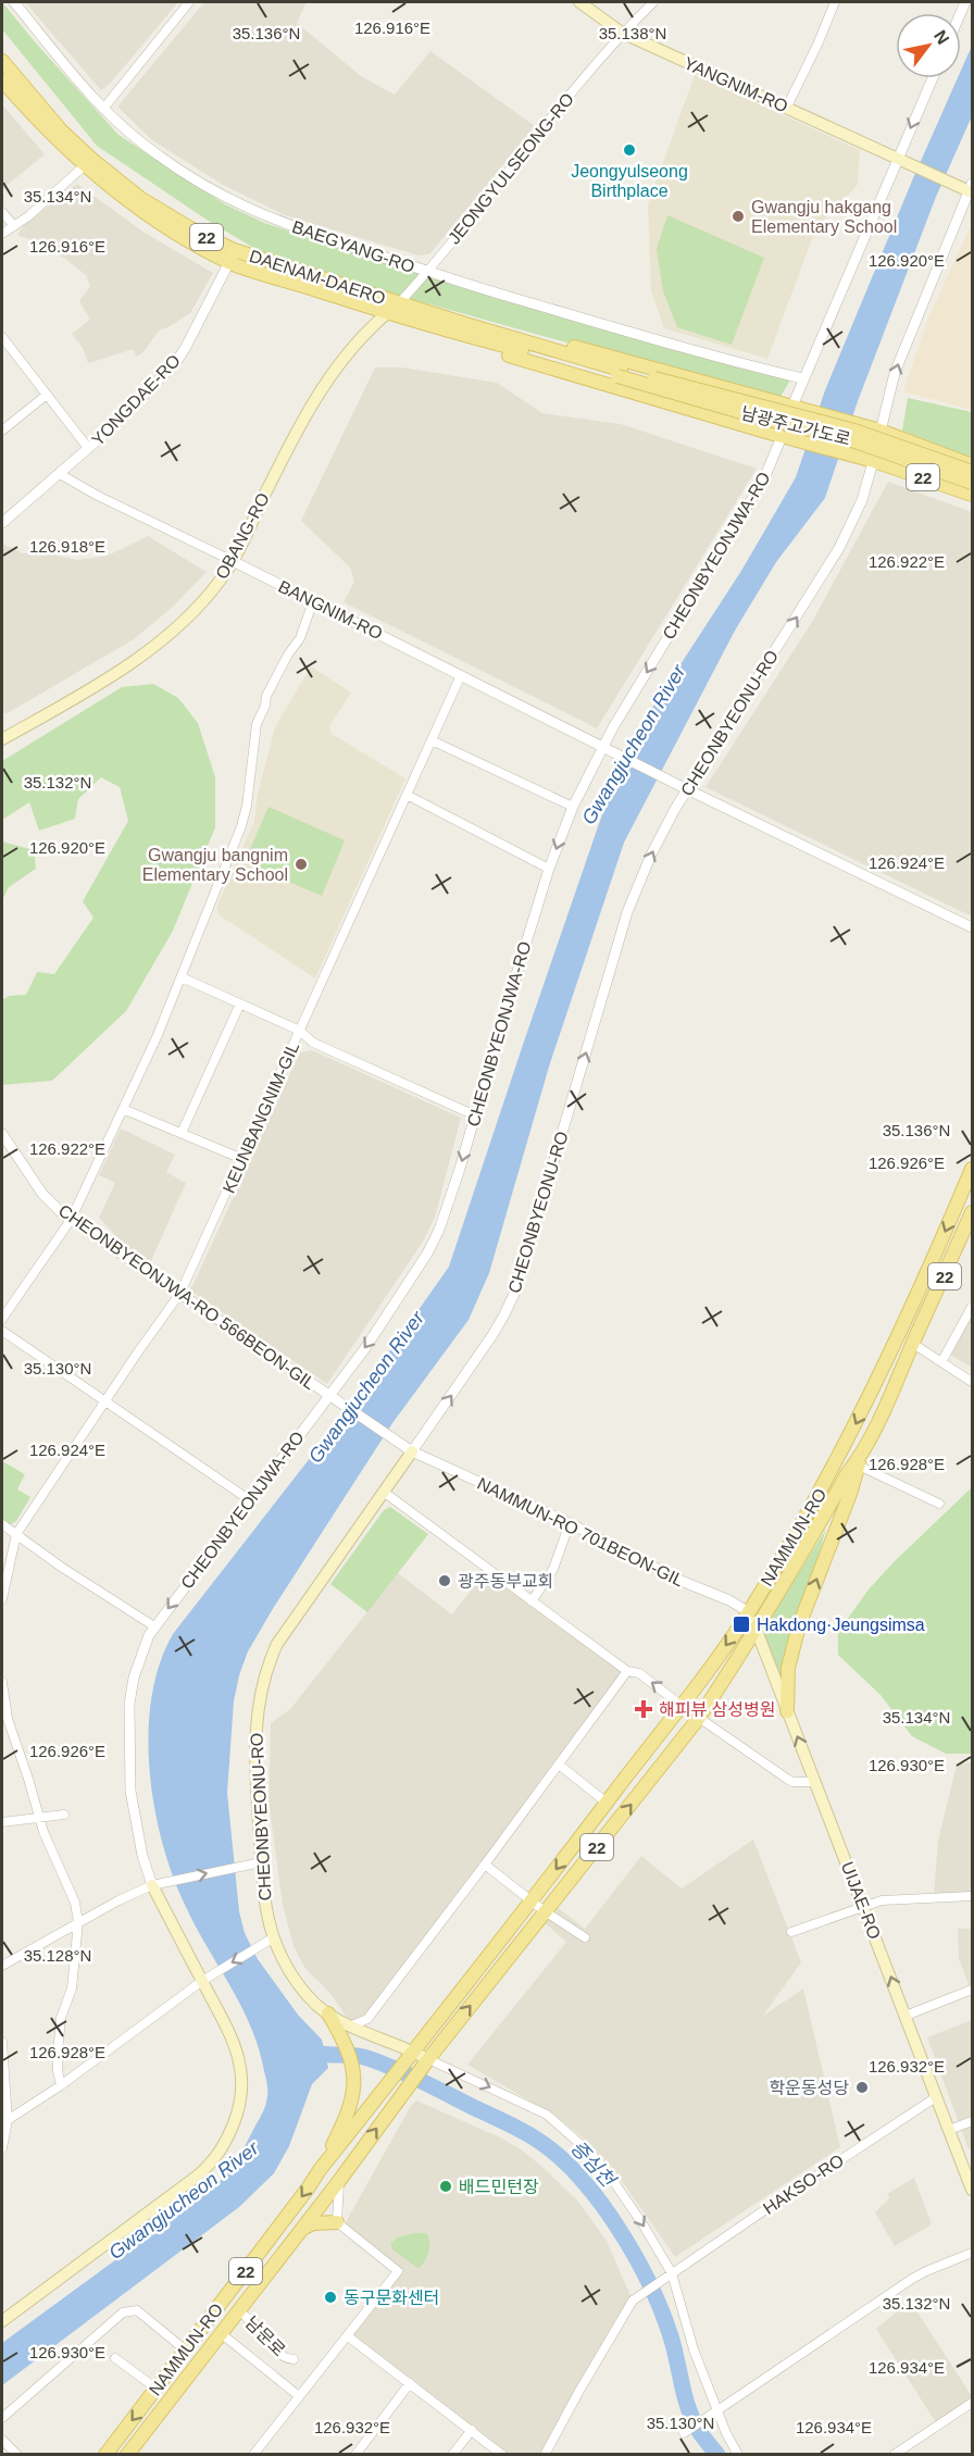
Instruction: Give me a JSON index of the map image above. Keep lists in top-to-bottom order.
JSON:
{
  "streets": {
    "main road": [
      "YANGNIM-RO",
      "22",
      "DAENAM-DAERO",
      "남광주고가도로",
      "OBANG-RO",
      "CHEONBYEONJWA-RO",
      "CHEONBYEONU-RO",
      "NAMMUN-RO",
      "UIJAE-RO"
    ],
    "street": [
      "JEONGYULSEONG-RO",
      "BAEGYANG-RO",
      "YONGDAE-RO",
      "BANGNIM-RO",
      "KEUNBANGNIM-GIL",
      "CHEONBYEONJWA-RO 566BEON-GIL",
      "NAMMUN-RO 701BEON-GIL",
      "HAKSO-RO",
      "남문로"
    ]
  },
  "crossings": [
    ["YANGNIM-RO", "JEONGYULSEONG-RO"],
    ["YANGNIM-RO", "CHEONBYEONJWA-RO"],
    ["YANGNIM-RO", "CHEONBYEONU-RO"],
    ["JEONGYULSEONG-RO", "BAEGYANG-RO"],
    ["JEONGYULSEONG-RO", "DAENAM-DAERO"],
    ["JEONGYULSEONG-RO", "OBANG-RO"],
    ["22", "DAENAM-DAERO"],
    ["22", "CHEONBYEONJWA-RO"],
    ["22", "CHEONBYEONU-RO"],
    ["BAEGYANG-RO", "CHEONBYEONJWA-RO"],
    ["DAENAM-DAERO", "YONGDAE-RO"],
    ["DAENAM-DAERO", "남광주고가도로"],
    ["DAENAM-DAERO", "OBANG-RO"],
    ["DAENAM-DAERO", "CHEONBYEONJWA-RO"],
    ["YONGDAE-RO", "BANGNIM-RO"],
    ["OBANG-RO", "BANGNIM-RO"],
    ["CHEONBYEONJWA-RO", "BANGNIM-RO"],
    ["CHEONBYEONJWA-RO", "CHEONBYEONJWA-RO 566BEON-GIL"],
    ["BANGNIM-RO", "CHEONBYEONU-RO"],
    ["BANGNIM-RO", "KEUNBANGNIM-GIL"],
    ["CHEONBYEONU-RO", "CHEONBYEONJWA-RO 566BEON-GIL"],
    ["CHEONBYEONU-RO", "NAMMUN-RO 701BEON-GIL"],
    ["CHEONBYEONU-RO", "NAMMUN-RO"],
    ["KEUNBANGNIM-GIL", "CHEONBYEONJWA-RO 566BEON-GIL"],
    ["CHEONBYEONJWA-RO 566BEON-GIL", "NAMMUN-RO 701BEON-GIL"],
    ["NAMMUN-RO 701BEON-GIL", "NAMMUN-RO"],
    ["NAMMUN-RO 701BEON-GIL", "UIJAE-RO"],
    ["NAMMUN-RO", "UIJAE-RO"],
    ["NAMMUN-RO", "남문로"],
    ["UIJAE-RO", "HAKSO-RO"]
  ],
  "one_way": ["CHEONBYEONJWA-RO", "CHEONBYEONU-RO"],
  "water": ["Gwangjucheon River", "증심천"],
  "places": {
    "other": [
      "Jeongyulseong Birthplace",
      "Gwangju hakgang Elementary School",
      "Gwangju bangnim Elementary School",
      "광주동부교회",
      "학운동성당",
      "배드민턴장",
      "동구문화센터"
    ],
    "transit": ["Hakdong·Jeungsimsa"],
    "health": ["해피뷰 삼성병원"]
  },
  "north": "top right",
  "coordinates": [
    "126.916°E",
    "35.136°N",
    "35.138°N",
    "35.134°N",
    "126.920°E",
    "126.918°E",
    "126.922°E",
    "35.132°N",
    "126.924°E",
    "126.926°E",
    "35.130°N",
    "126.928°E",
    "126.930°E",
    "35.128°N",
    "126.932°E",
    "126.934°E"
  ]
}
